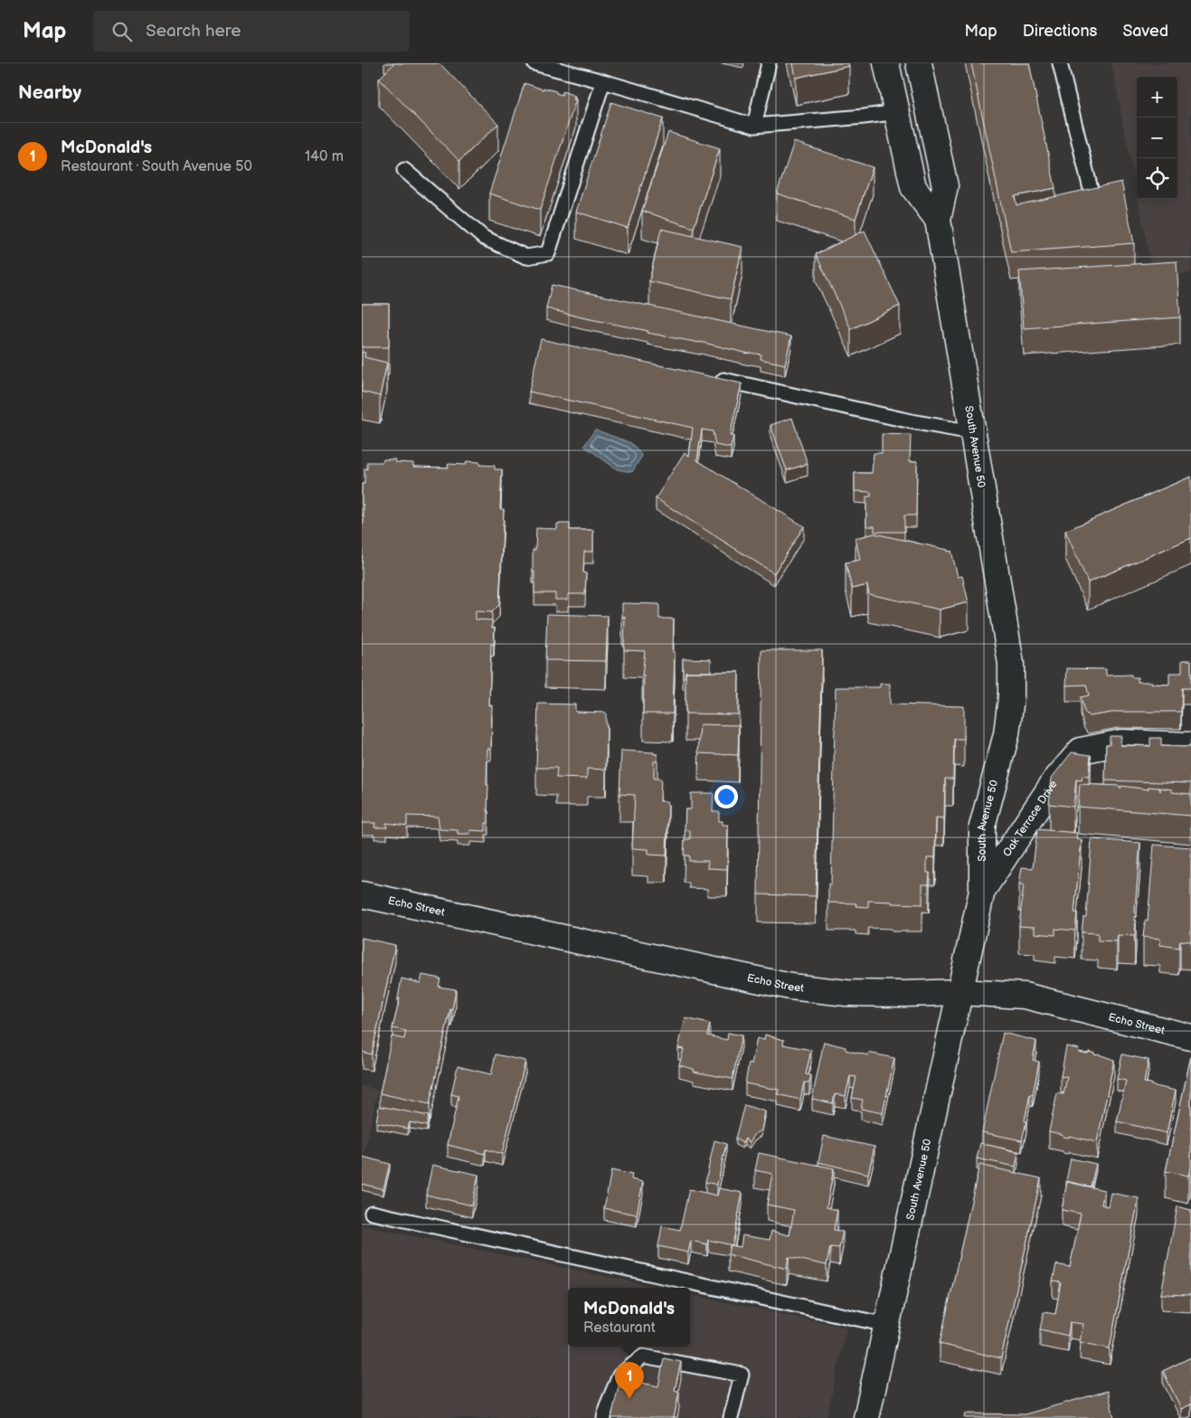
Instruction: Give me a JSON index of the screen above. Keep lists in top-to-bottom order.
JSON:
{
  "streets": {
    "street": ["South Avenue 50", "Oak Terrace Drive", "Echo Street"]
  },
  "crossings": [
    ["South Avenue 50", "Oak Terrace Drive"],
    ["South Avenue 50", "Echo Street"]
  ],
  "page": {
    "header": "Map",
    "search": "Search here",
    "nav": ["Map", "Directions", "Saved"],
    "heading": "Nearby",
    "map_buttons": ["+", "−"],
    "list": [
      {
        "mark": "1",
        "name": "McDonald's",
        "note": "Restaurant · South Avenue 50",
        "value": "140 m"
      }
    ],
    "popup": ["McDonald's", "Restaurant"],
    "pins": "1"
  }
}
